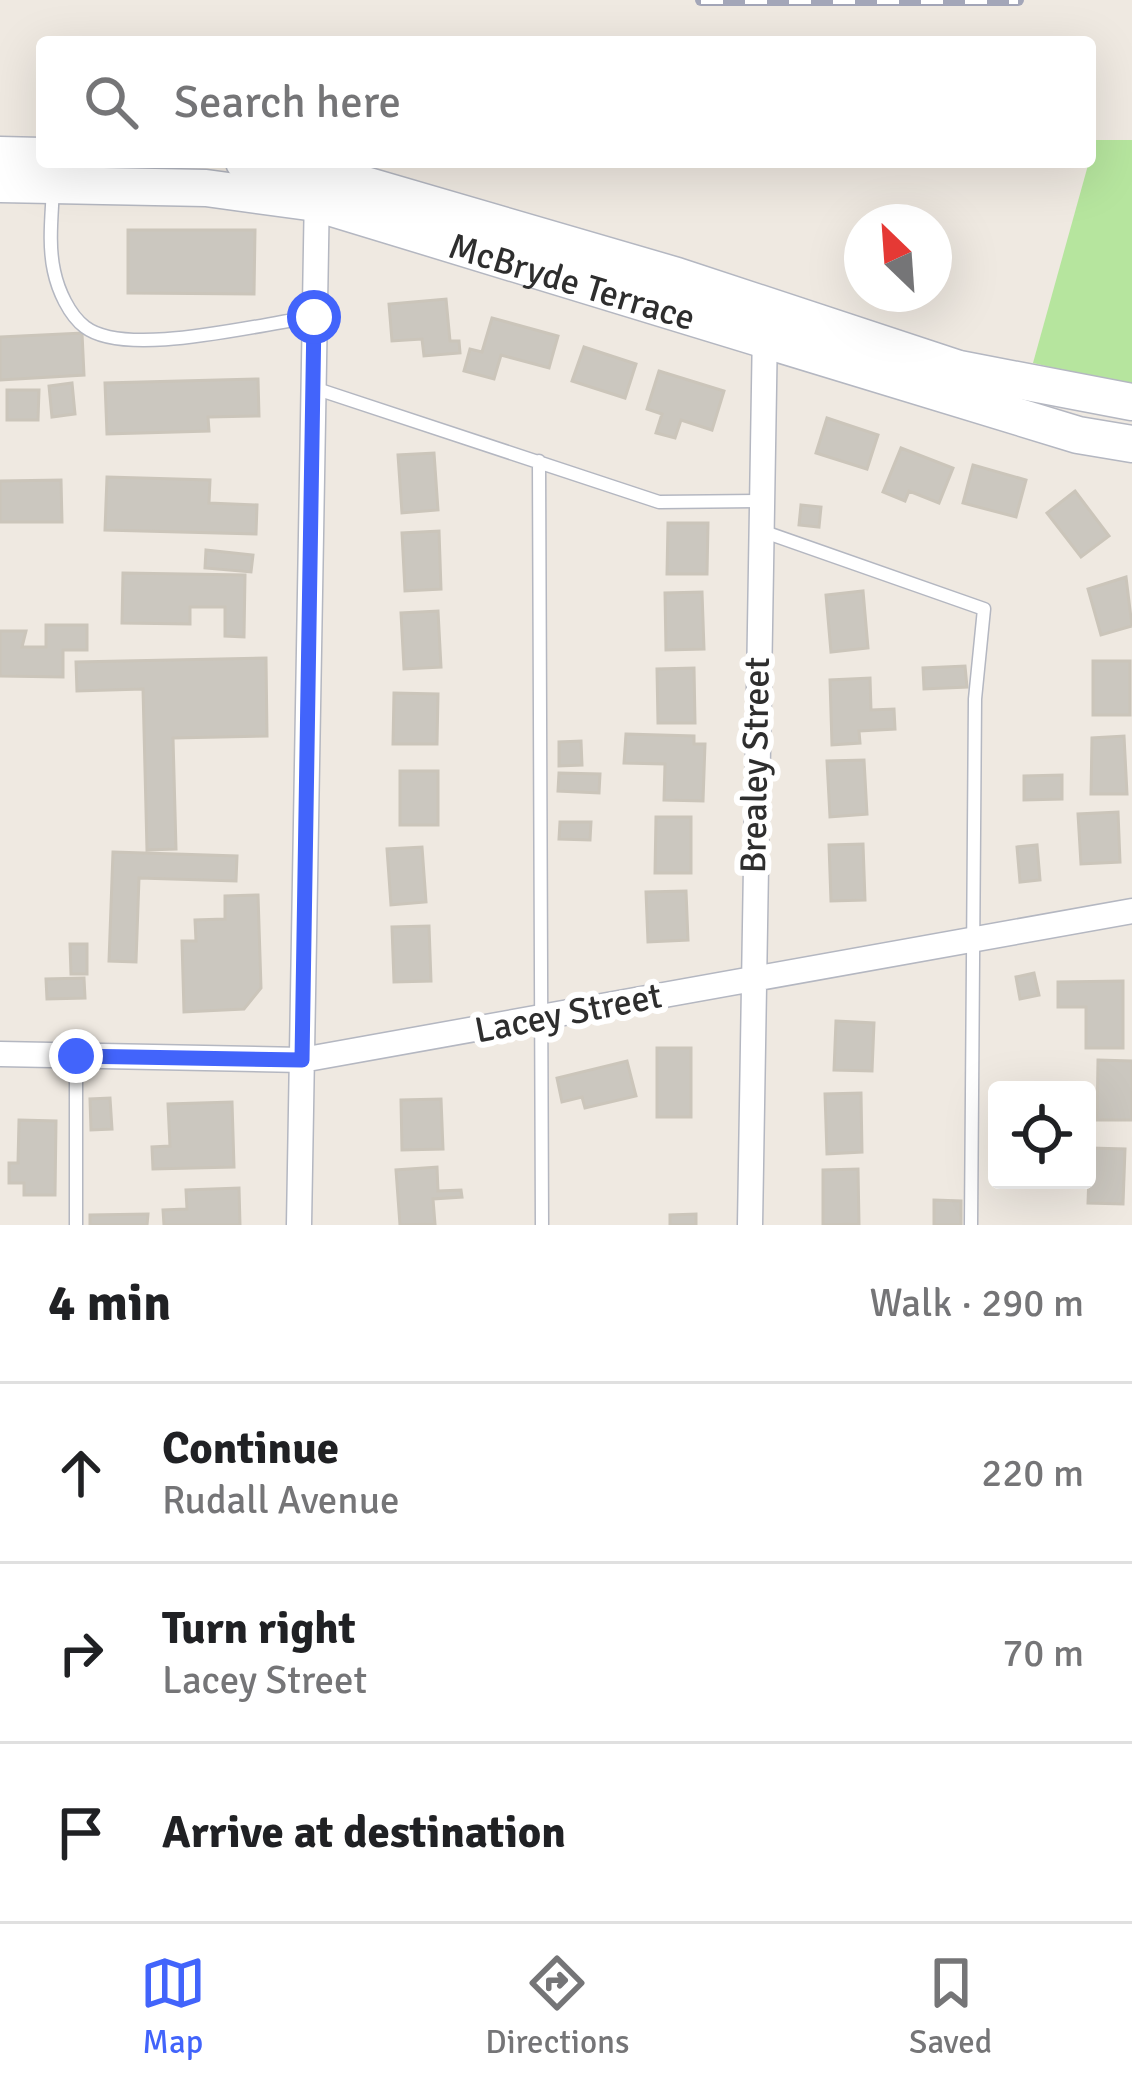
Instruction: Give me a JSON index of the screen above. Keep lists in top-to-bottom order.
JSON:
{
  "streets": {
    "main road": ["McBryde Terrace"],
    "street": ["Brealey Street", "Lacey Street"]
  },
  "crossings": [
    ["McBryde Terrace", "Brealey Street"],
    ["Brealey Street", "Lacey Street"]
  ],
  "north": "top left",
  "page": {
    "search": "Search here",
    "heading": ["4 min", "Walk · 290 m"],
    "list": [
      ["Continue", "Rudall Avenue", "220 m"],
      ["Turn right", "Lacey Street", "70 m"],
      "Arrive at destination"
    ],
    "nav": ["Map", "Directions", "Saved"]
  }
}
